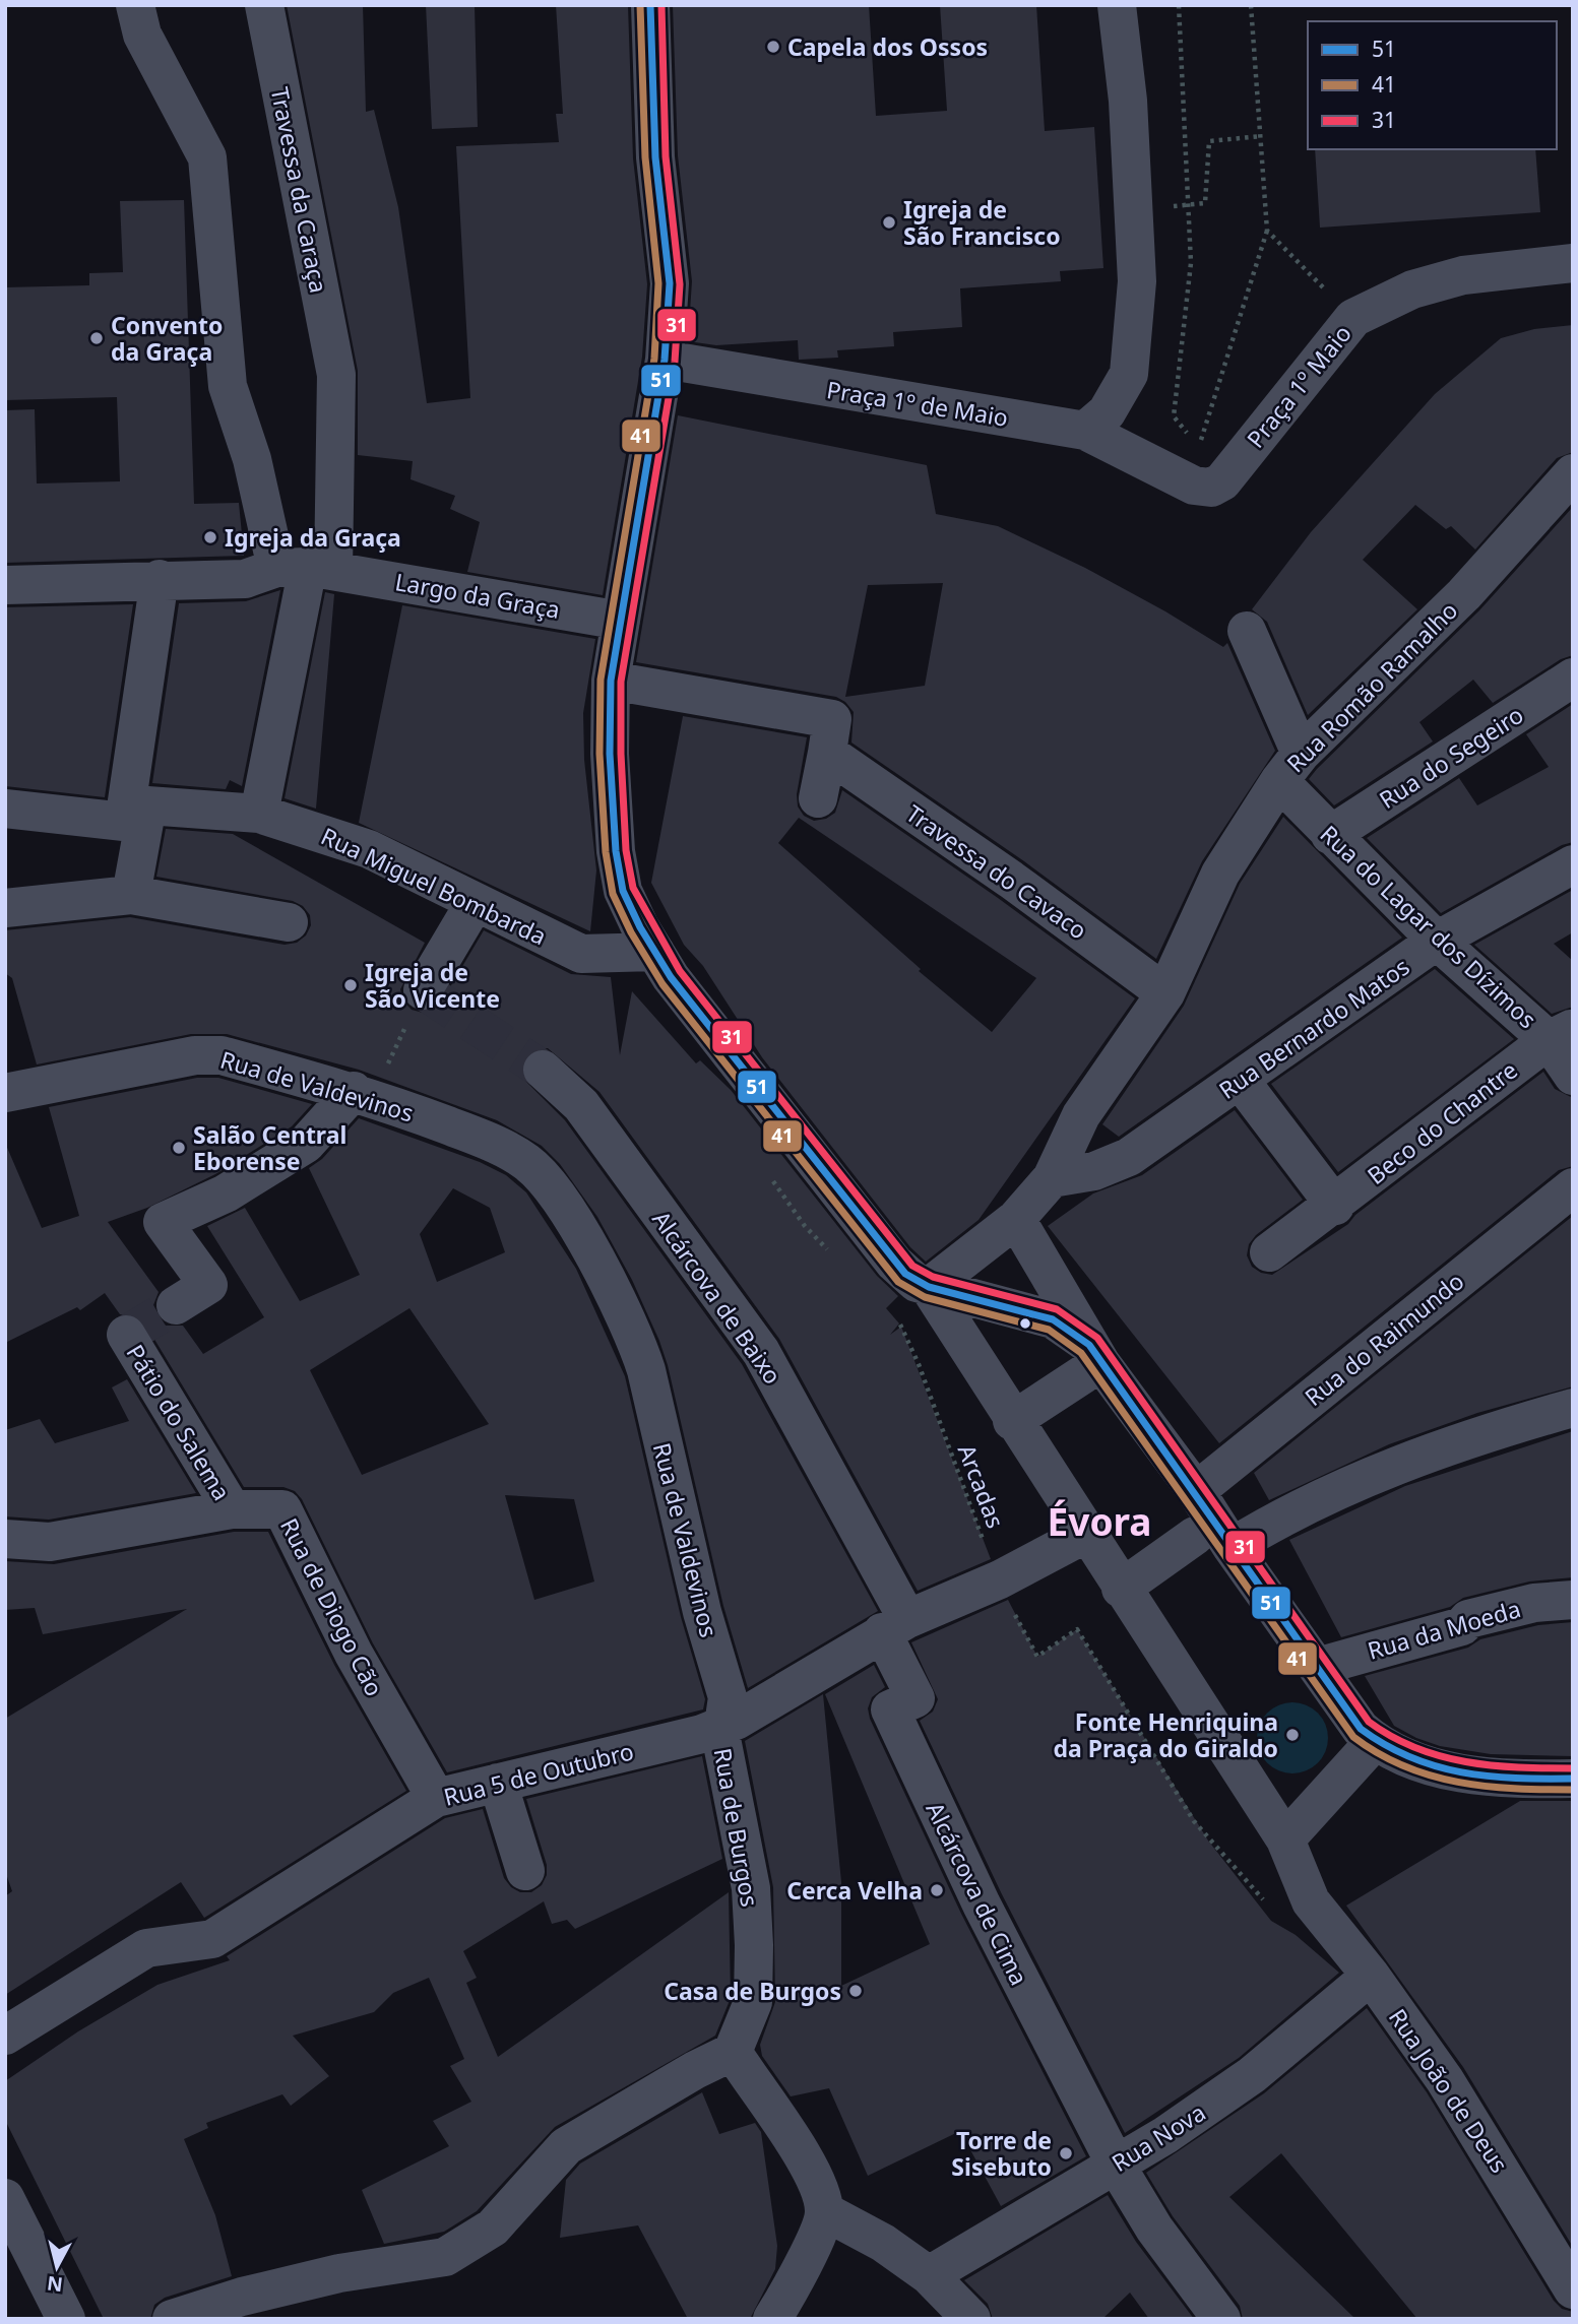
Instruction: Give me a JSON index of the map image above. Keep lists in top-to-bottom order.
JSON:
{
  "streets": {
    "street": [
      "Travessa da Caraça",
      "Praça 1º Maio",
      "Praça 1º de Maio",
      "Largo da Graça",
      "Rua Romão Ramalho",
      "Rua do Segeiro",
      "Travessa do Cavaco",
      "Rua Miguel Bombarda",
      "Rua do Lagar dos Dízimos",
      "Rua Bernardo Matos",
      "Rua de Valdevinos",
      "Beco do Chantre",
      "Alcárcova de Baixo",
      "Rua do Raimundo",
      "Pátio do Salema",
      "Rua de Diogo Cão",
      "Rua da Moeda",
      "Rua 5 de Outubro",
      "Rua de Burgos",
      "Alcárcova de Cima",
      "Rua João de Deus",
      "Rua Nova"
    ],
    "path": ["Arcadas"]
  },
  "crossings": [
    ["Travessa da Caraça", "Largo da Graça"],
    ["Praça 1º Maio", "Praça 1º de Maio"],
    ["Praça 1º de Maio", "Rua João de Deus"],
    ["Largo da Graça", "Rua João de Deus"],
    ["Rua Romão Ramalho", "Travessa do Cavaco"],
    ["Rua Romão Ramalho", "Rua do Lagar dos Dízimos"],
    ["Rua Romão Ramalho", "Rua Bernardo Matos"],
    ["Rua Romão Ramalho", "Rua João de Deus"],
    ["Rua do Segeiro", "Rua do Lagar dos Dízimos"],
    ["Rua Miguel Bombarda", "Rua João de Deus"],
    ["Rua do Lagar dos Dízimos", "Rua Bernardo Matos"],
    ["Rua do Lagar dos Dízimos", "Beco do Chantre"],
    ["Rua de Valdevinos", "Rua 5 de Outubro"],
    ["Rua de Valdevinos", "Rua de Burgos"],
    ["Alcárcova de Baixo", "Rua 5 de Outubro"],
    ["Alcárcova de Baixo", "Alcárcova de Cima"],
    ["Pátio do Salema", "Rua de Diogo Cão"],
    ["Arcadas", "Rua 5 de Outubro"],
    ["Rua de Diogo Cão", "Rua 5 de Outubro"],
    ["Rua 5 de Outubro", "Rua de Burgos"],
    ["Rua 5 de Outubro", "Alcárcova de Cima"],
    ["Rua 5 de Outubro", "Rua João de Deus"],
    ["Alcárcova de Cima", "Rua Nova"],
    ["Rua João de Deus", "Rua Nova"]
  ],
  "districts": ["Évora"],
  "places": [
    "Capela dos Ossos",
    "Igreja de São Francisco",
    "Convento da Graça",
    "Igreja da Graça",
    "Igreja de São Vicente",
    "Salão Central Eborense",
    "Fonte Henriquina da Praça do Giraldo",
    "Cerca Velha",
    "Casa de Burgos",
    "Torre de Sisebuto"
  ],
  "lines": ["transit line 51", "transit line 41", "transit line 31"],
  "legend": ["51", "41", "31"],
  "north": "bottom"
}
